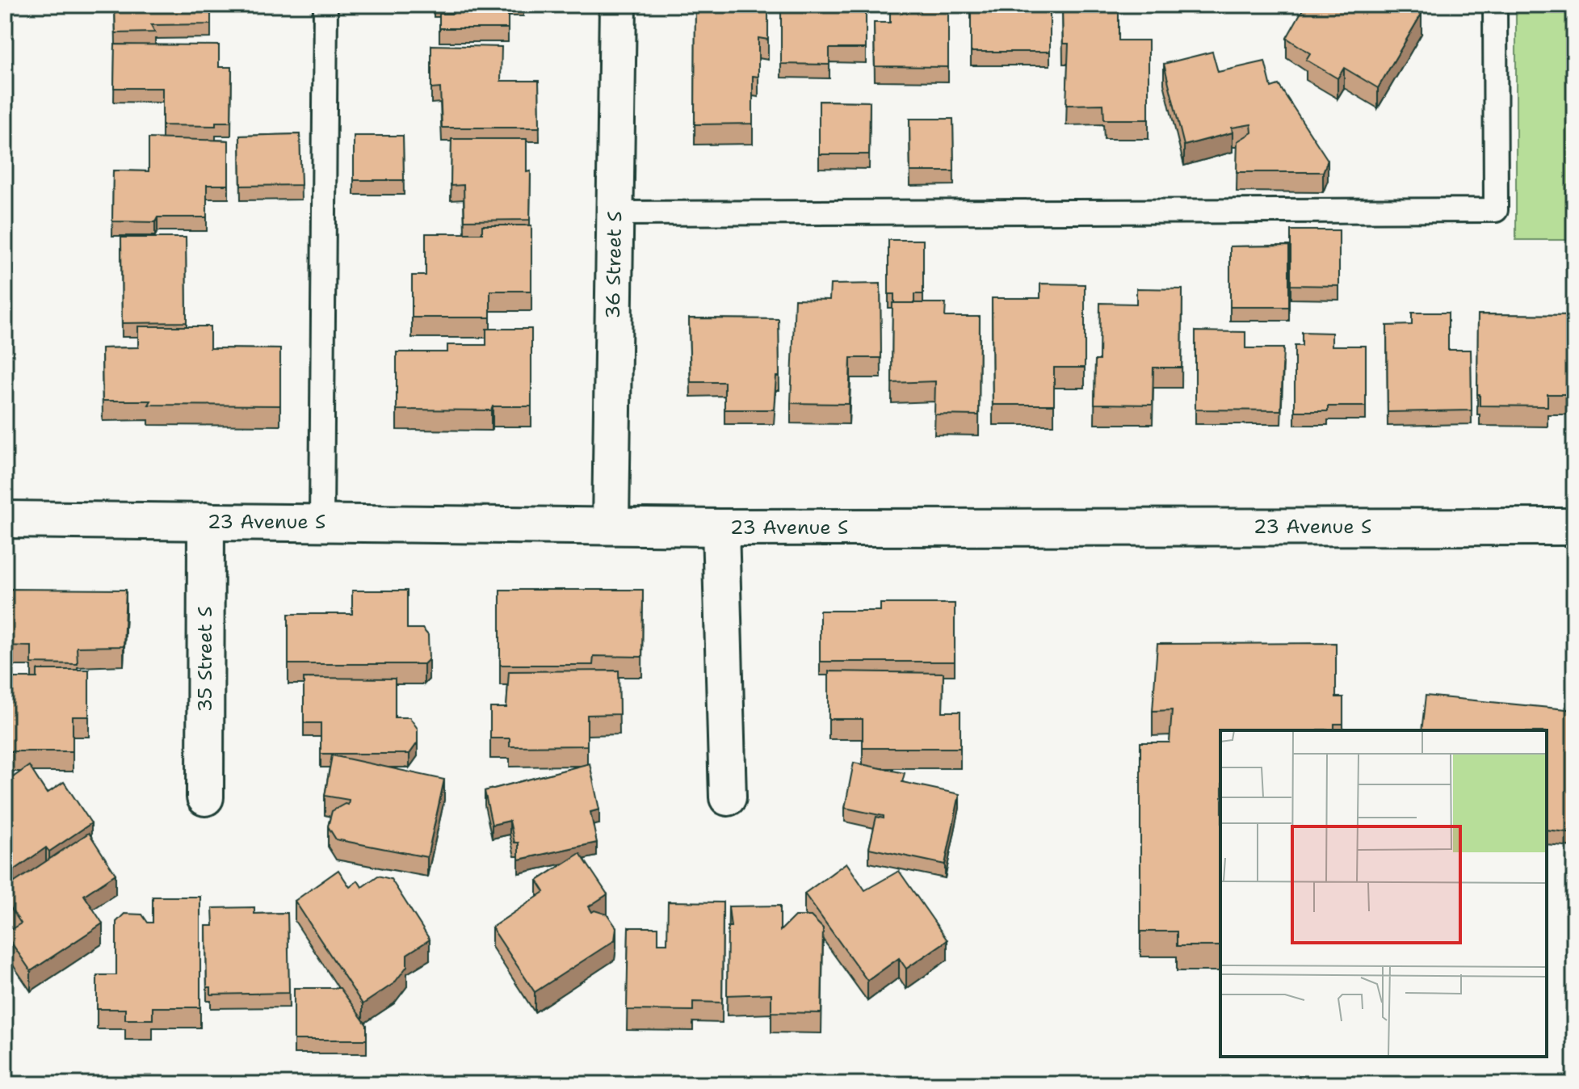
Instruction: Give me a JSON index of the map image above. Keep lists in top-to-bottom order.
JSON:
{
  "streets": {
    "street": ["36 Street S", "23 Avenue S", "35 Street S"]
  },
  "crossings": [
    ["36 Street S", "23 Avenue S"],
    ["23 Avenue S", "35 Street S"]
  ]
}
